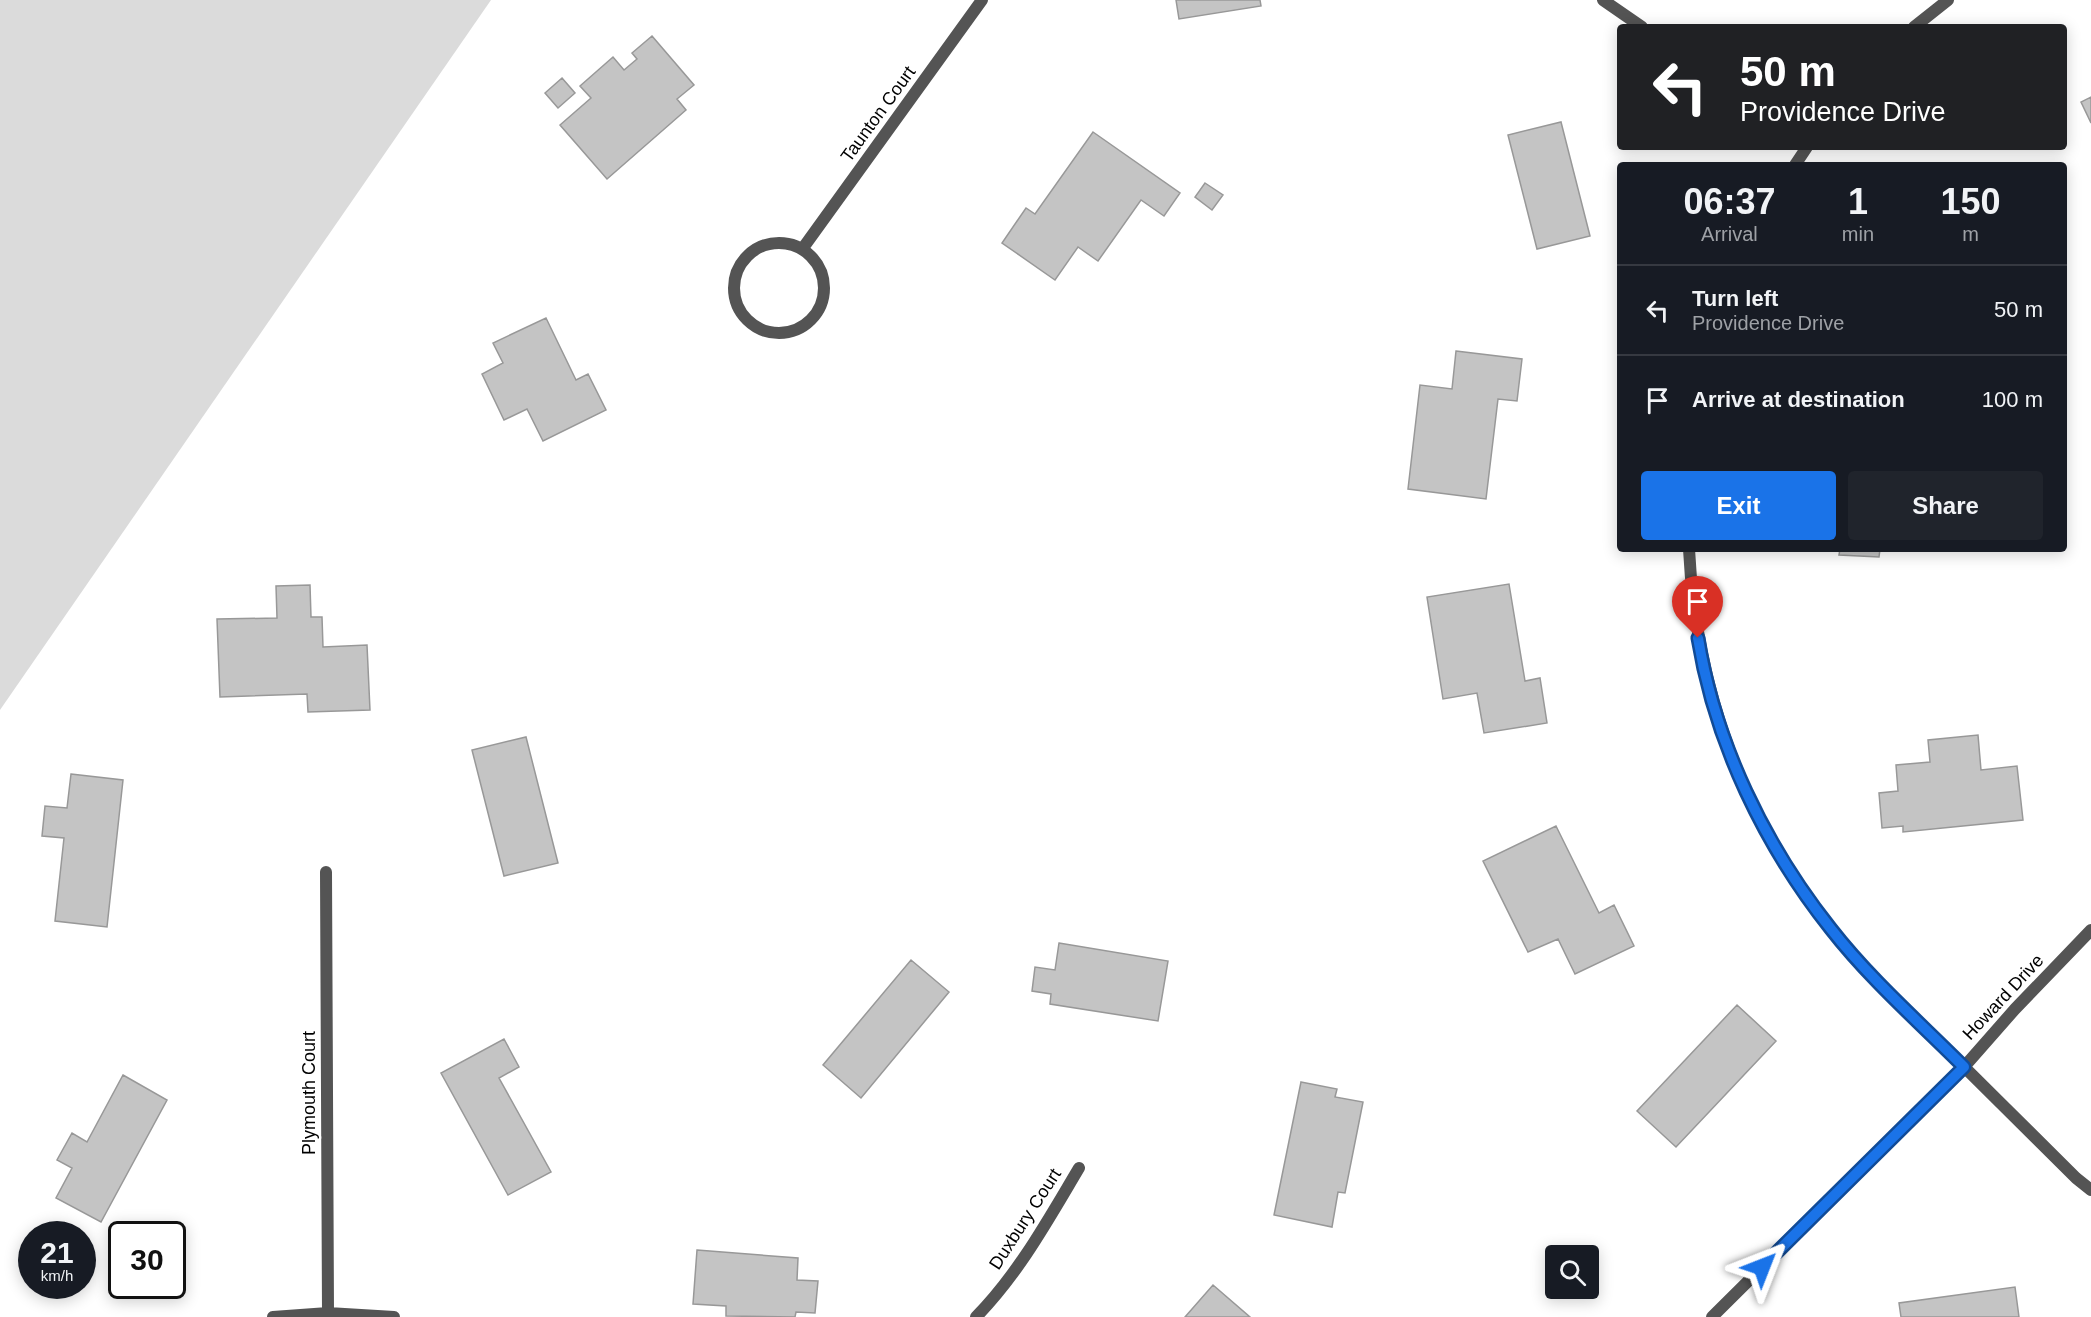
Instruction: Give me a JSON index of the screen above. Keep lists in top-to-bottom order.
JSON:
{
  "streets": {
    "street": [
      "Taunton Court",
      "Howard Drive",
      "Plymouth Court",
      "Duxbury Court"
    ]
  },
  "page": {
    "turn": ["50 m", "Providence Drive"],
    "eta": [
      "06:37",
      "Arrival",
      "1",
      "min",
      "150",
      "m"
    ],
    "list": [
      {
        "name": "Turn left",
        "note": "Providence Drive",
        "value": "50 m"
      },
      {
        "name": "Arrive at destination",
        "value": "100 m"
      }
    ],
    "buttons": ["Exit", "Share"],
    "speed": "21 km/h",
    "limit": "30"
  }
}
